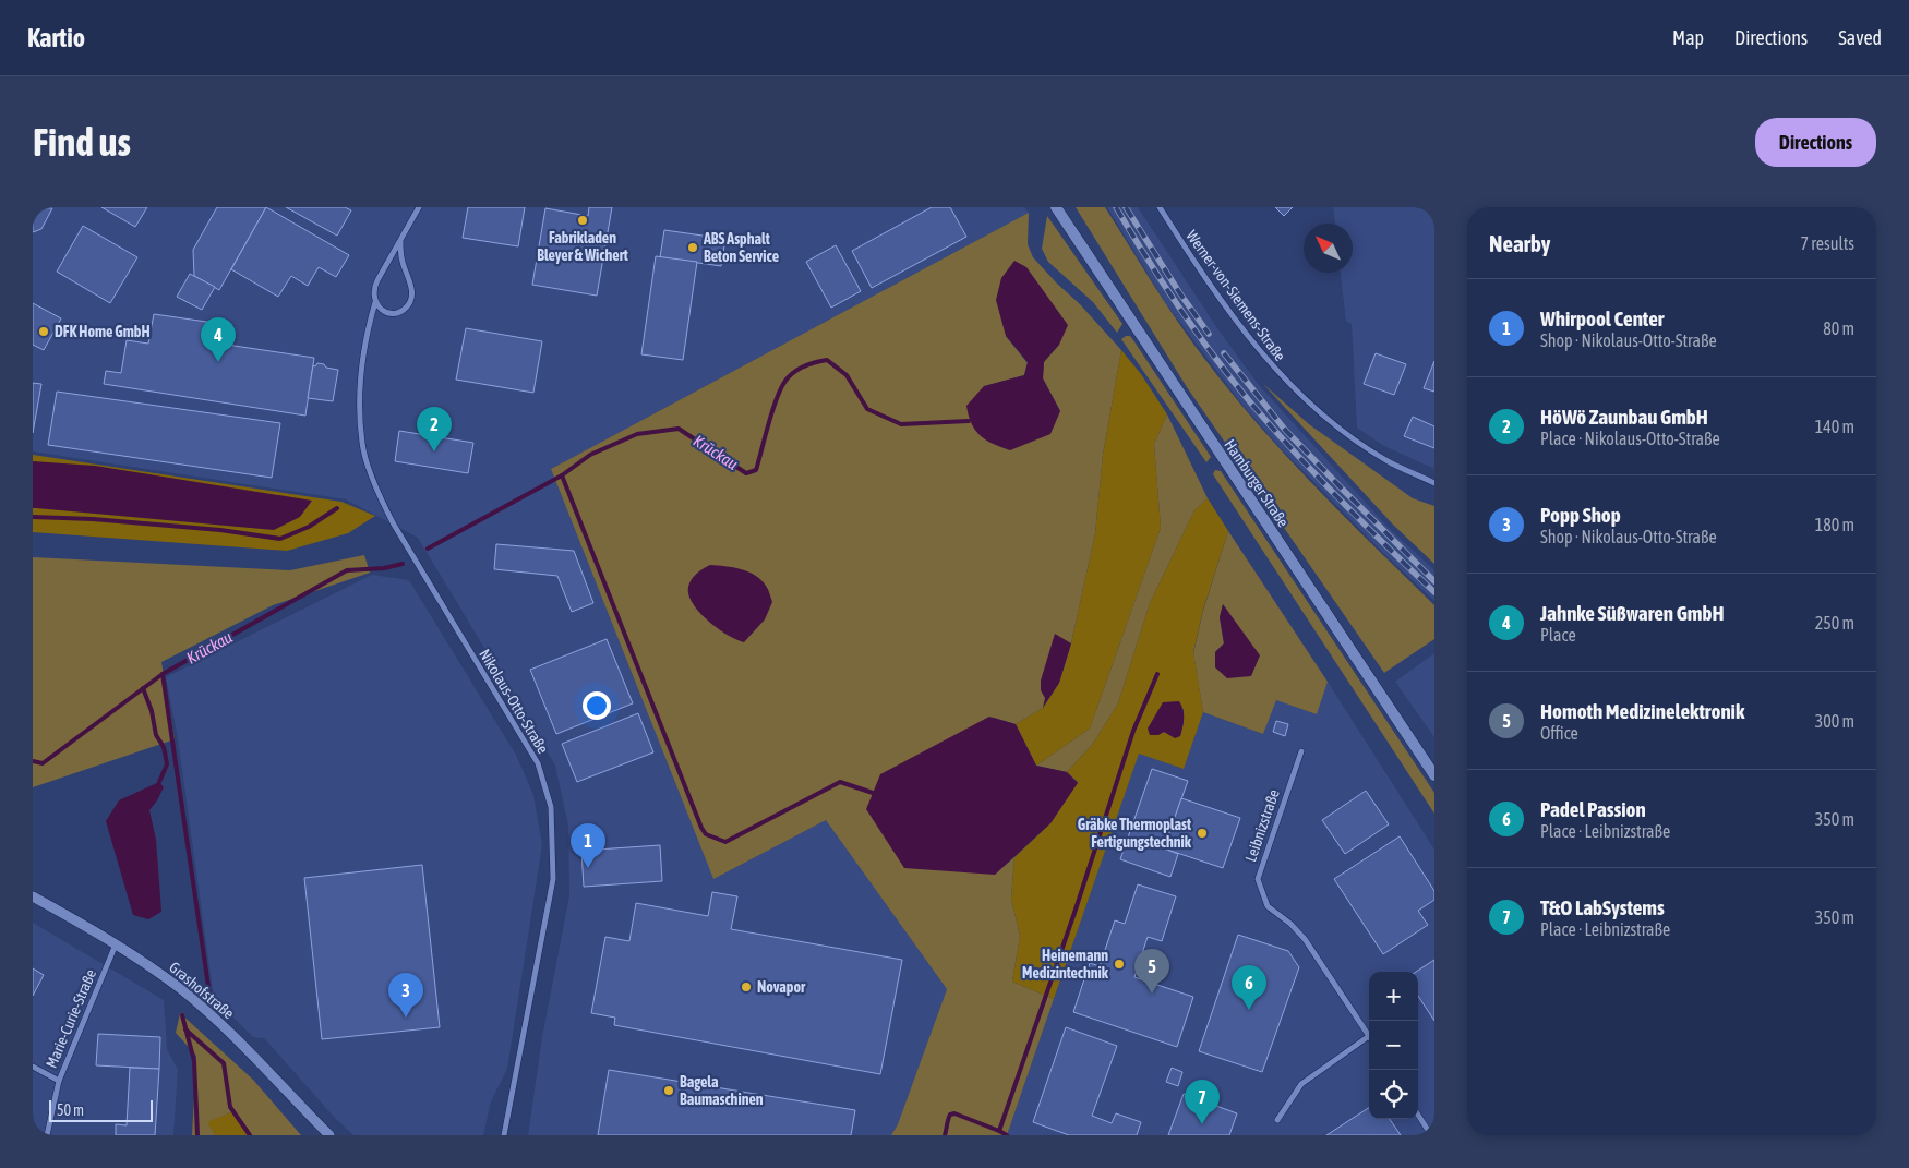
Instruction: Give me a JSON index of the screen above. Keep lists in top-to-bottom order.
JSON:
{
  "streets": {
    "main road": ["Hamburger Straße"],
    "street": [
      "Werner-von-Siemens-Straße",
      "Nikolaus-Otto-Straße",
      "Leibnizstraße",
      "Grashofstraße",
      "Marie-Curie-Straße"
    ]
  },
  "crossings": [
    ["Grashofstraße", "Marie-Curie-Straße"]
  ],
  "water": ["Krückau"],
  "places": [
    "Fabrikladen Bleyer & Wichert",
    "ABS Asphalt Beton Service",
    "DFK Home GmbH",
    "Gräbke Thermoplast Fertigungstechnik",
    "Heinemann Medizintechnik",
    "Novapor",
    "Bagela Baumaschinen"
  ],
  "scale_bar": "50 m",
  "north": "top left",
  "page": {
    "header": "Kartio",
    "nav": ["Map", "Directions", "Saved"],
    "buttons": "Directions",
    "title": "Find us",
    "heading": ["Nearby", "7 results"],
    "list": [
      {
        "mark": "1",
        "name": "Whirpool Center",
        "note": "Shop · Nikolaus-Otto-Straße",
        "value": "80 m"
      },
      {
        "mark": "2",
        "name": "HöWö Zaunbau GmbH",
        "note": "Place · Nikolaus-Otto-Straße",
        "value": "140 m"
      },
      {
        "mark": "3",
        "name": "Popp Shop",
        "note": "Shop · Nikolaus-Otto-Straße",
        "value": "180 m"
      },
      {
        "mark": "4",
        "name": "Jahnke Süßwaren GmbH",
        "note": "Place",
        "value": "250 m"
      },
      {
        "mark": "5",
        "name": "Homoth Medizinelektronik",
        "note": "Office",
        "value": "300 m"
      },
      {
        "mark": "6",
        "name": "Padel Passion",
        "note": "Place · Leibnizstraße",
        "value": "350 m"
      },
      {
        "mark": "7",
        "name": "T&O LabSystems",
        "note": "Place · Leibnizstraße",
        "value": "350 m"
      }
    ],
    "pins": [
      "4",
      "2",
      "1",
      "5",
      "6",
      "3",
      "7"
    ],
    "map_buttons": ["+", "−"],
    "scale": "50 m"
  }
}
